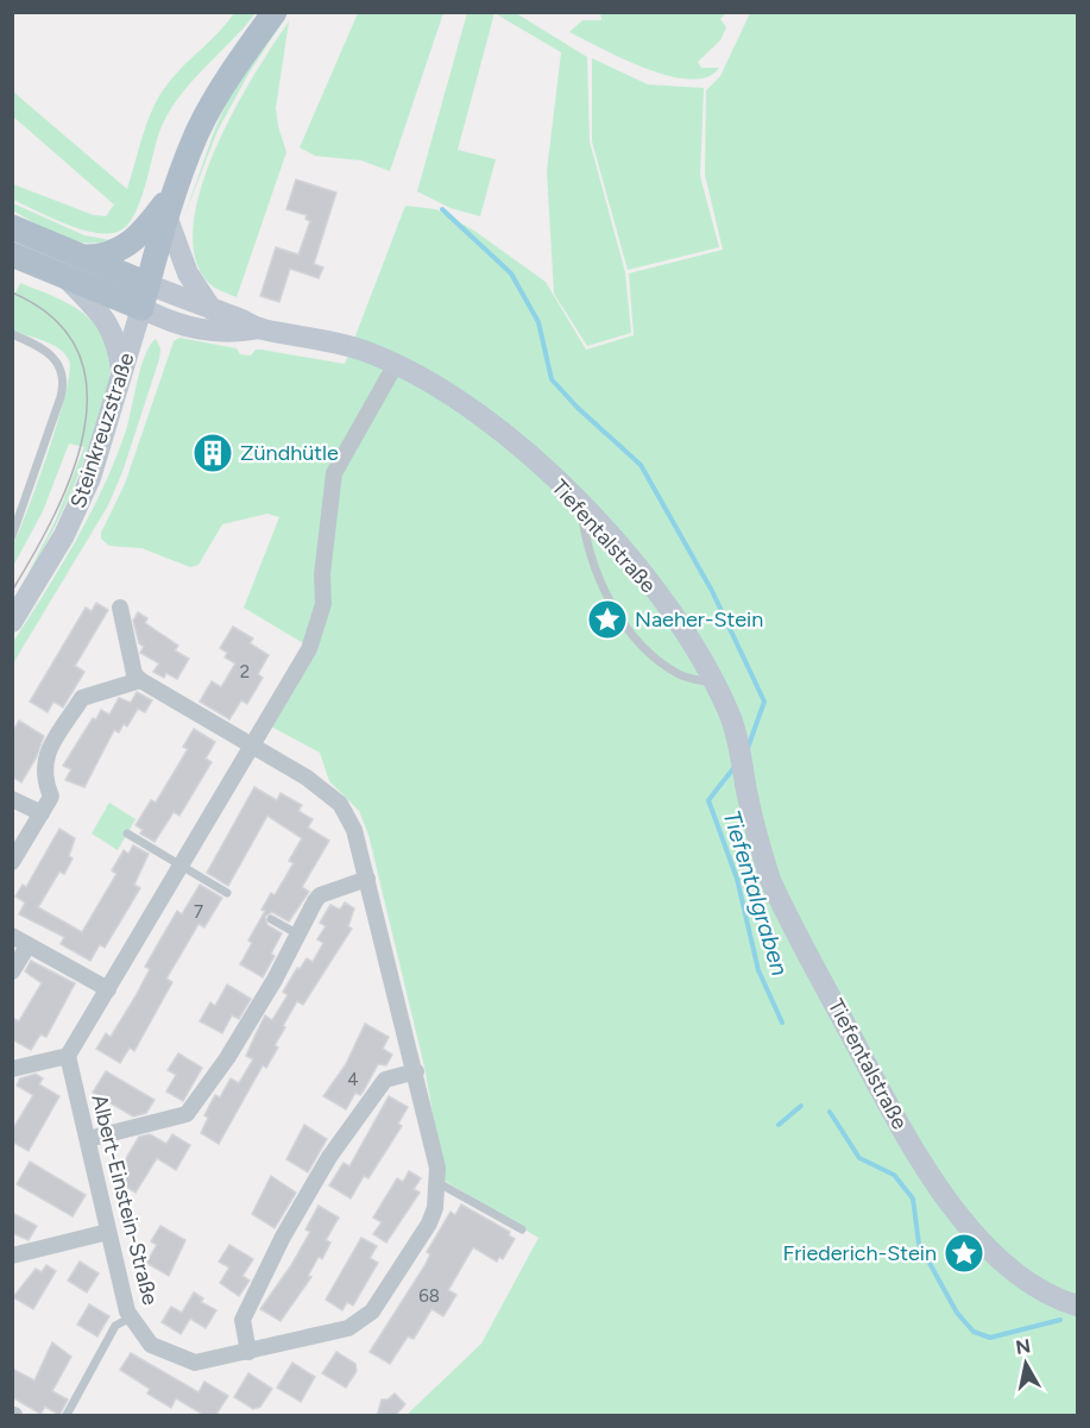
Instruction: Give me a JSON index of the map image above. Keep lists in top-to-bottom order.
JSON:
{
  "streets": {
    "street": ["Steinkreuzstraße", "Tiefentalstraße", "Albert-Einstein-Straße"]
  },
  "crossings": [
    ["Steinkreuzstraße", "Tiefentalstraße"]
  ],
  "water": ["Tiefentalgraben"],
  "places": {
    "building": ["Zündhütle"],
    "place": ["Naeher-Stein", "Friederich-Stein"]
  },
  "house_numbers": [
    "2",
    "7",
    "4",
    "68"
  ],
  "north": "top"
}
